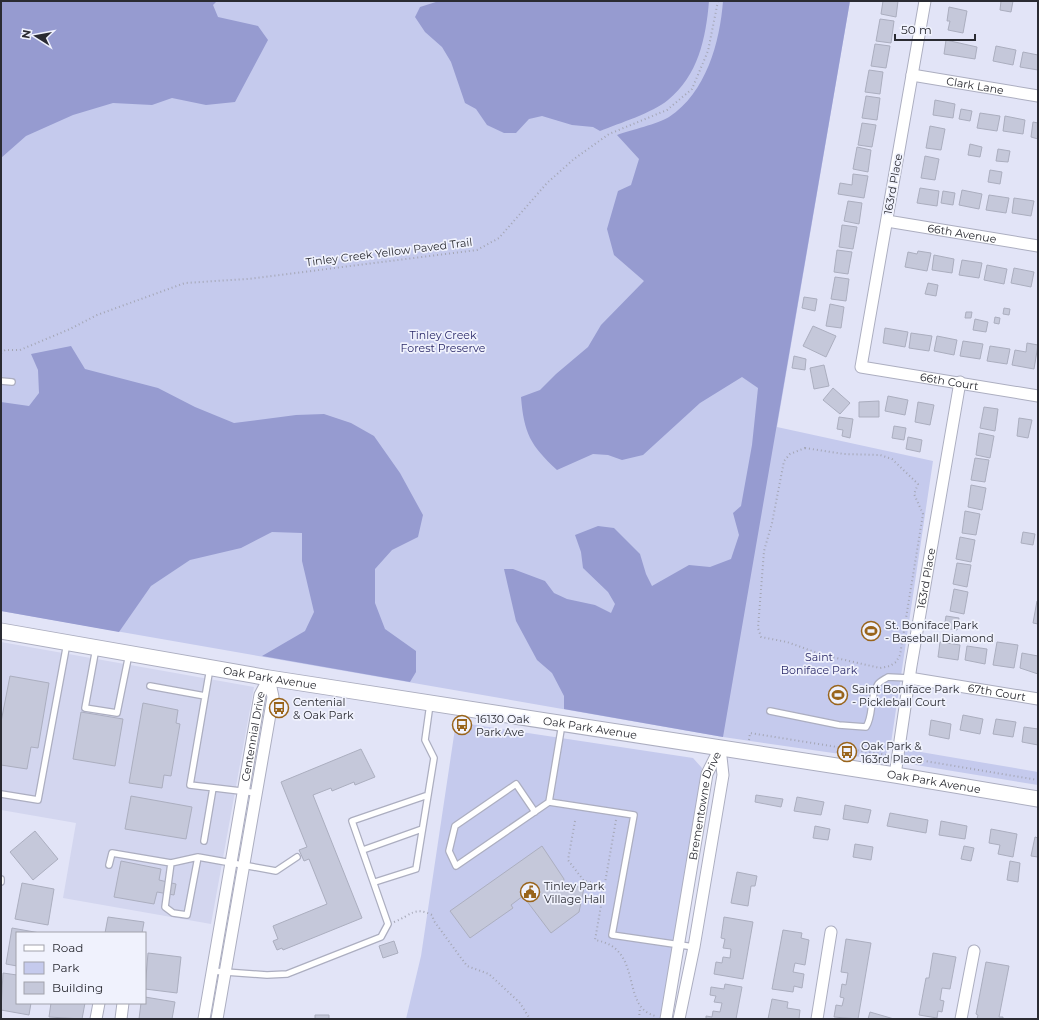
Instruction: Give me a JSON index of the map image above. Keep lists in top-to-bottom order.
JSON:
{
  "streets": {
    "street": [
      "Clark Lane",
      "163rd Place",
      "66th Avenue",
      "66th Court",
      "Oak Park Avenue",
      "67th Court",
      "Centennial Drive",
      "Brementowne Drive"
    ],
    "path": ["Tinley Creek Yellow Paved Trail"]
  },
  "crossings": [
    ["Clark Lane", "163rd Place"],
    ["163rd Place", "66th Avenue"],
    ["163rd Place", "66th Court"],
    ["163rd Place", "Oak Park Avenue"],
    ["163rd Place", "67th Court"],
    ["Oak Park Avenue", "Centennial Drive"],
    ["Oak Park Avenue", "Brementowne Drive"]
  ],
  "parks": ["Tinley Creek Forest Preserve", "Saint Boniface Park"],
  "places": {
    "sports": ["St. Boniface Park - Baseball Diamond", "Saint Boniface Park - Pickleball Court"],
    "bus stop": ["Centenial & Oak Park", "16130 Oak Park Ave", "Oak Park & 163rd Place"],
    "public building": ["Tinley Park Village Hall"]
  },
  "legend": ["Road", "Park", "Building"],
  "scale_bar": "50 m",
  "north": "left"
}
